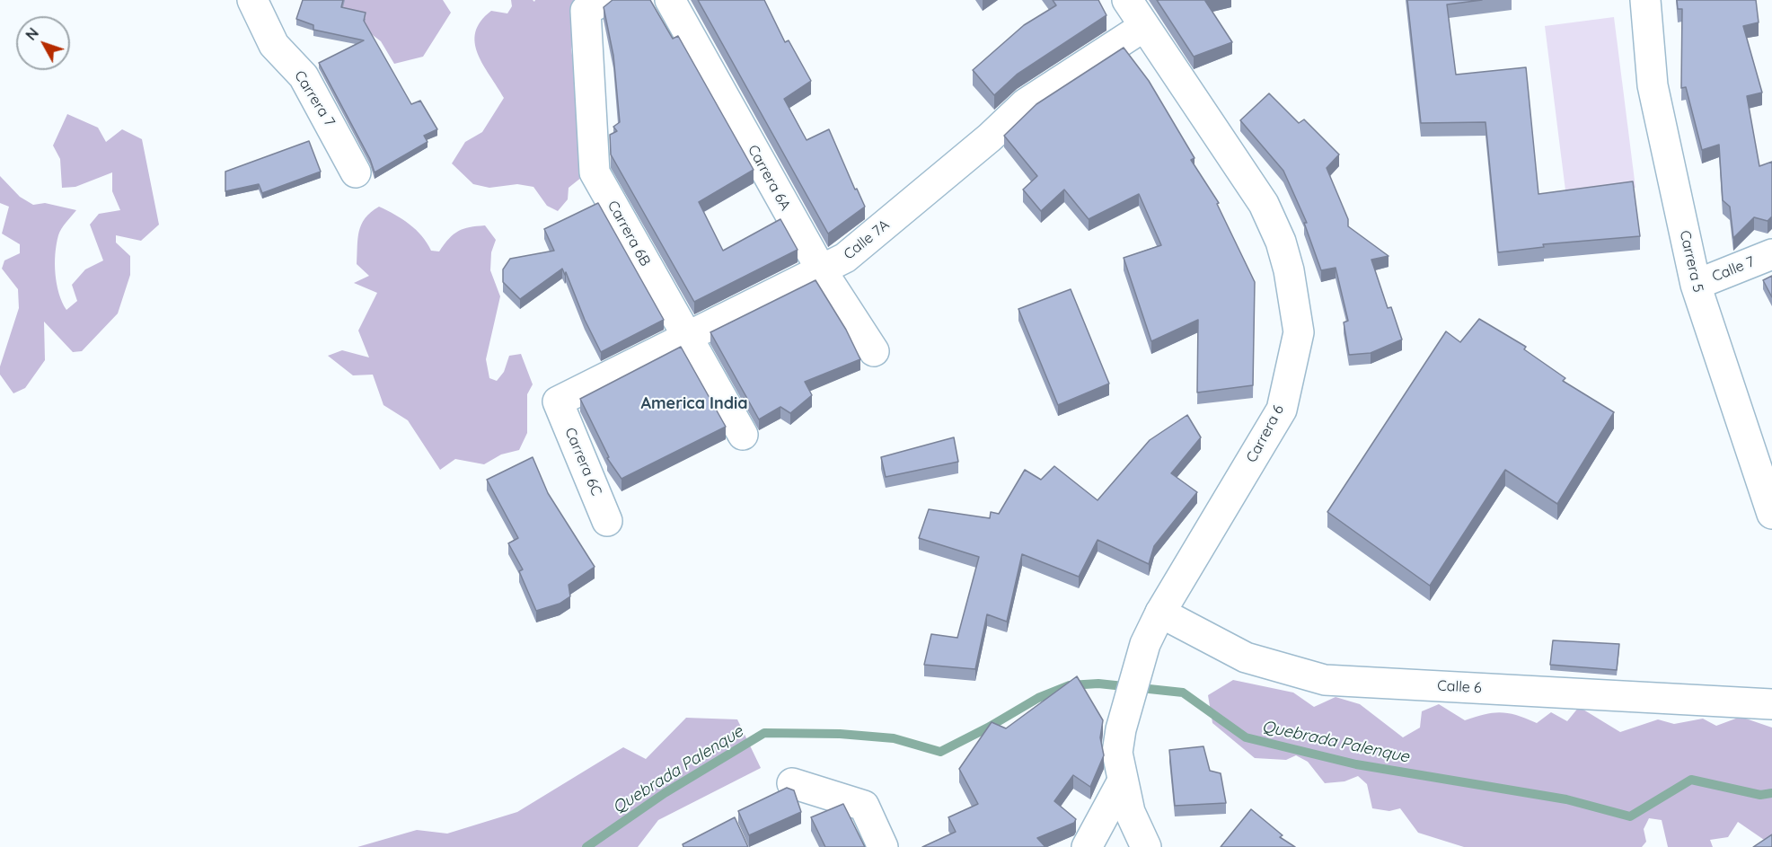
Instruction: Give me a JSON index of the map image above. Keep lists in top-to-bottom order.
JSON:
{
  "streets": {
    "street": [
      "Carrera 7",
      "Carrera 6A",
      "Carrera 6B",
      "Calle 7A",
      "Carrera 5",
      "Calle 7",
      "Carrera 6",
      "Carrera 6C",
      "Calle 6"
    ]
  },
  "crossings": [
    ["Carrera 6A", "Calle 7A"],
    ["Carrera 6B", "Calle 7A"],
    ["Calle 7A", "Carrera 6"],
    ["Calle 7A", "Carrera 6C"],
    ["Carrera 5", "Calle 7"],
    ["Carrera 6", "Calle 6"]
  ],
  "districts": ["America India"],
  "water": ["Quebrada Palenque"],
  "north": "top left"
}
